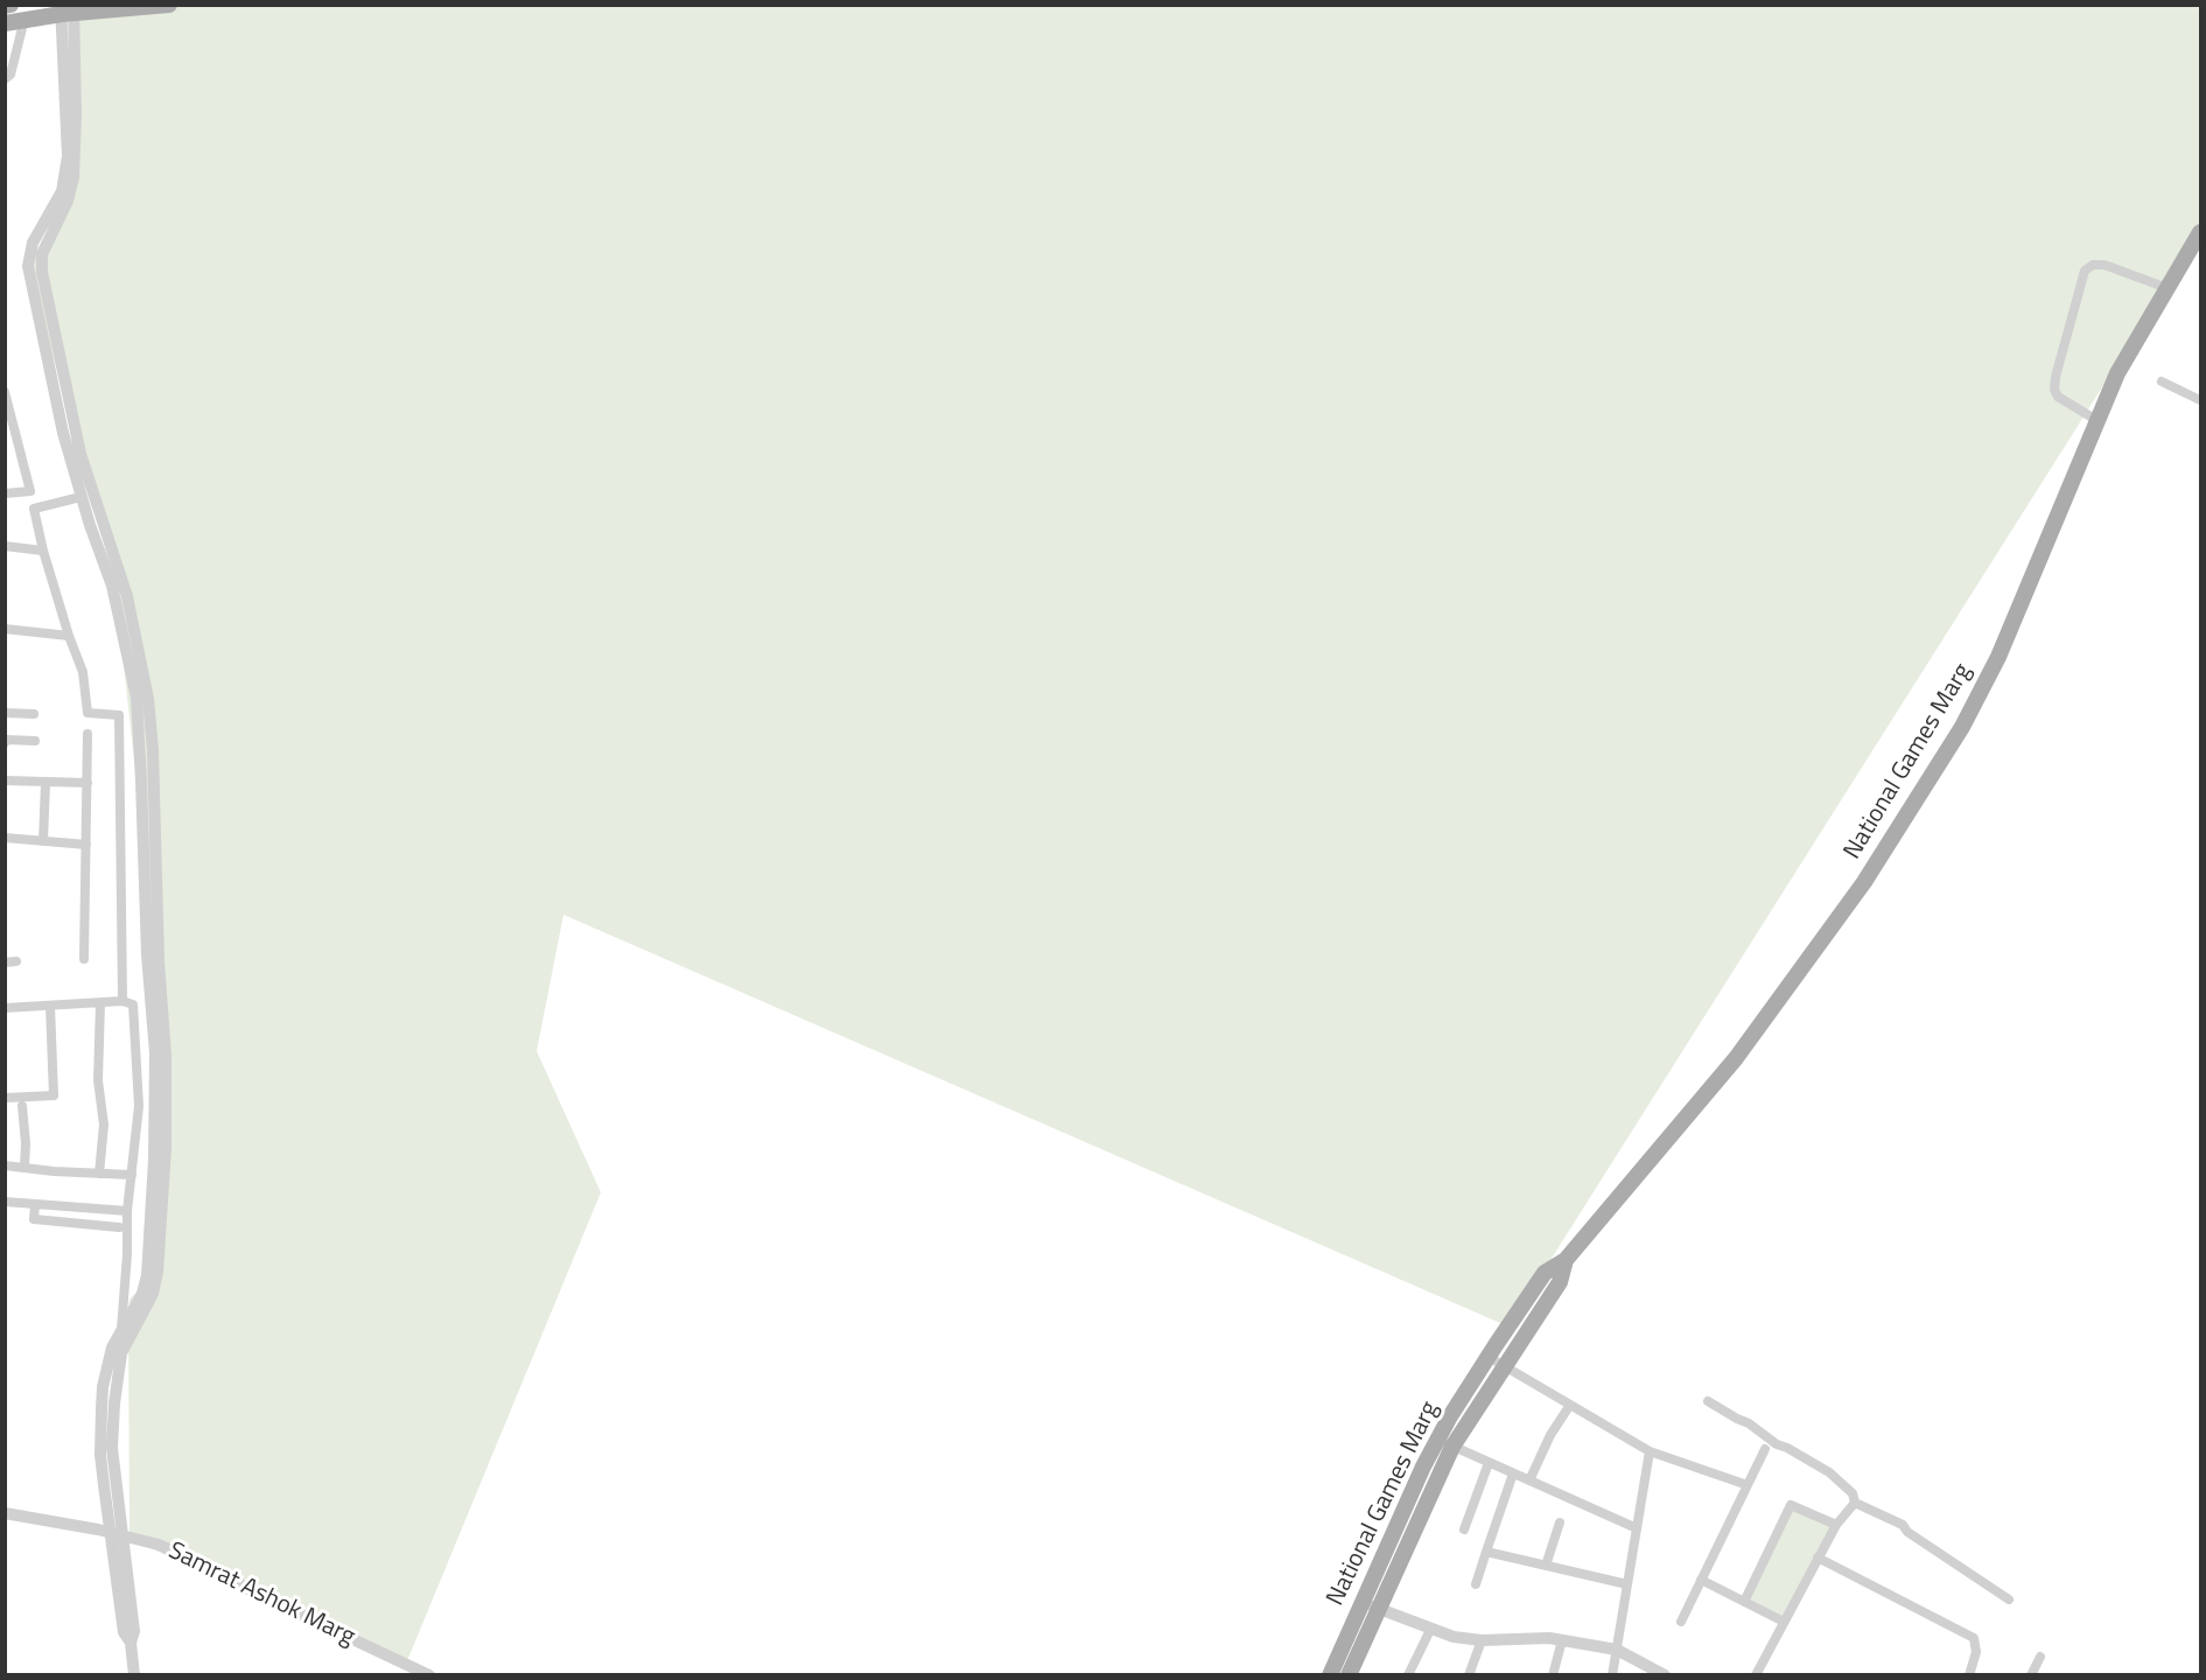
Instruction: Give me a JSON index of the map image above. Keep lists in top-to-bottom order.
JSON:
{
  "streets": {
    "main road": ["National Games Marg"],
    "street": ["Samrat Ashok Marg"]
  }
}
